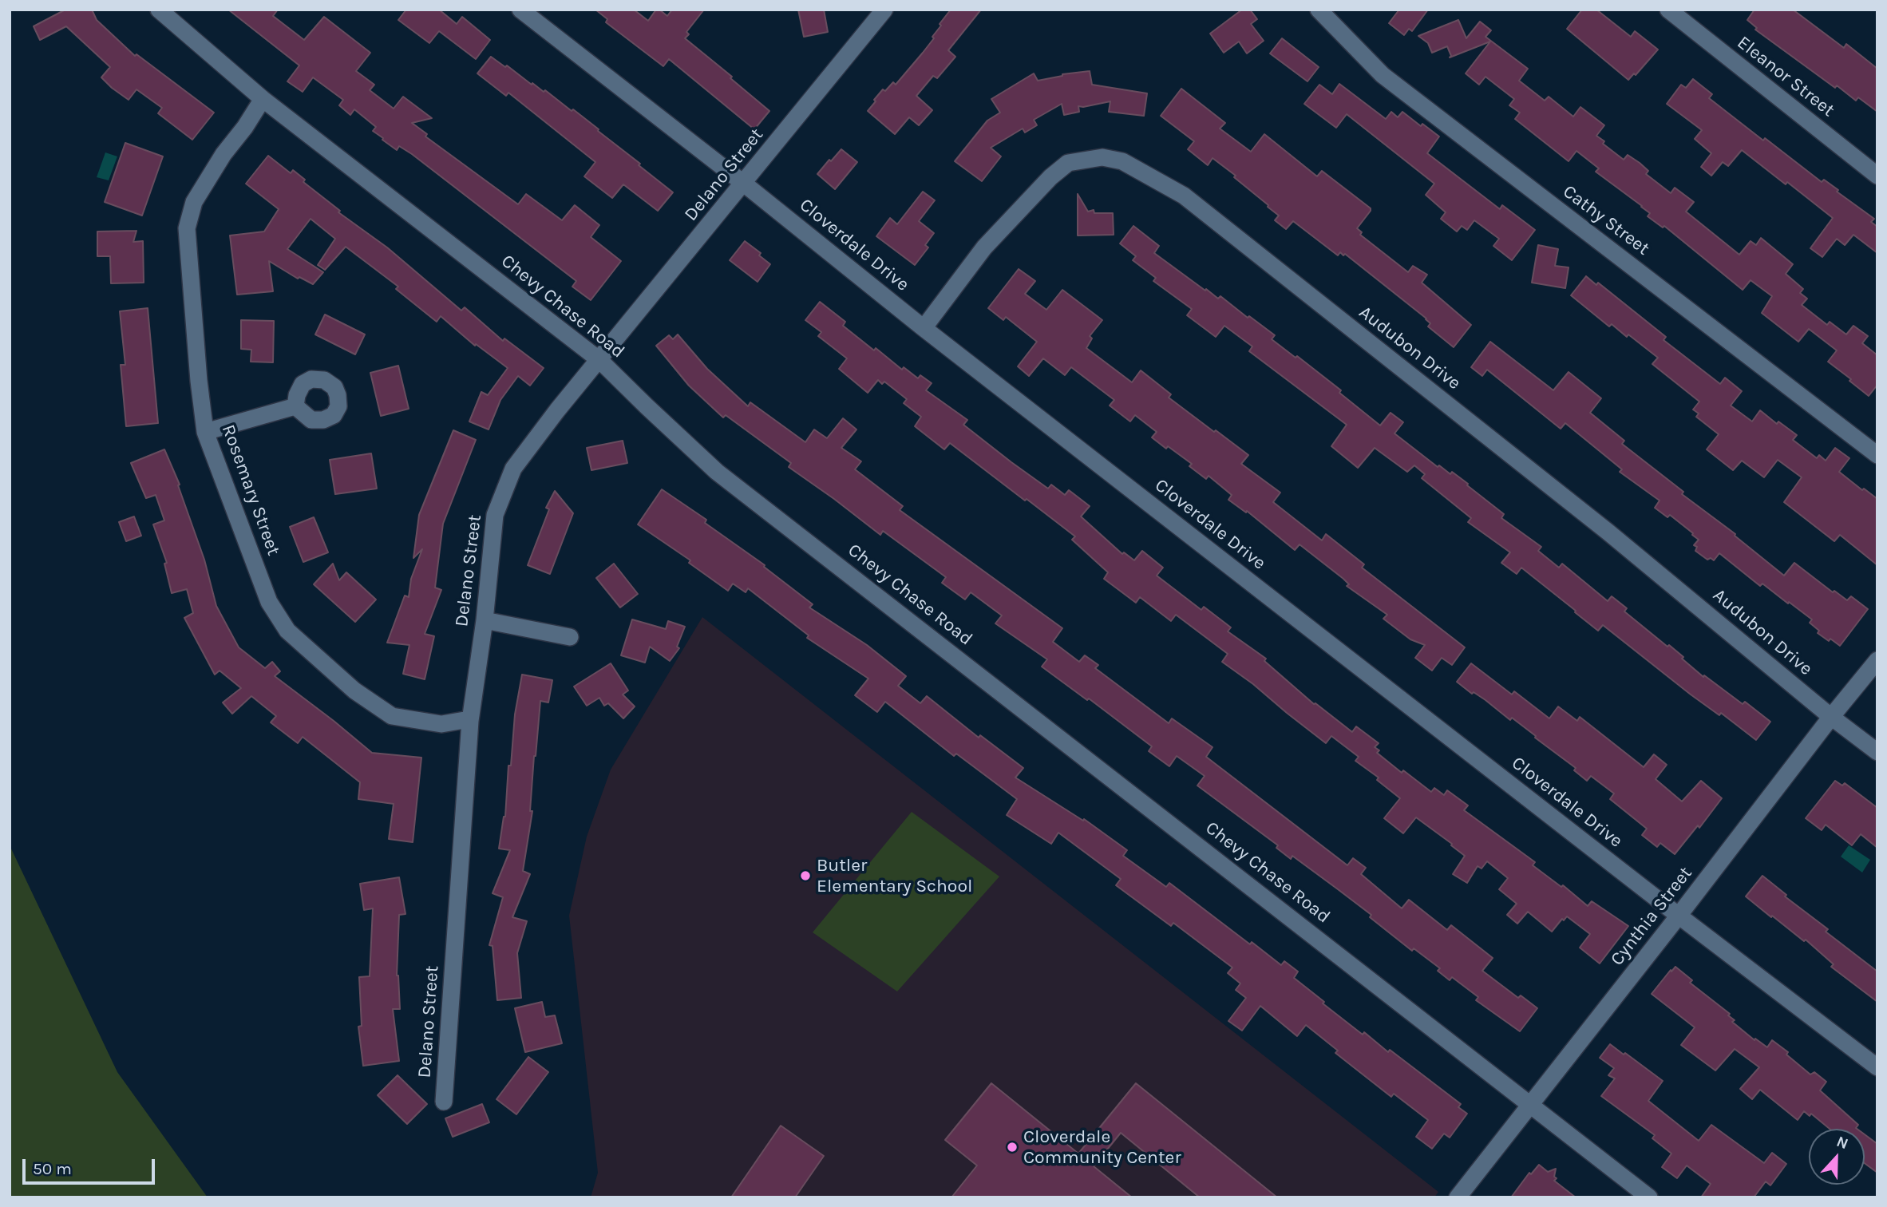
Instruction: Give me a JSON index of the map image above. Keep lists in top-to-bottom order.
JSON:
{
  "streets": {
    "street": [
      "Eleanor Street",
      "Delano Street",
      "Cathy Street",
      "Cloverdale Drive",
      "Chevy Chase Road",
      "Audubon Drive",
      "Rosemary Street",
      "Cynthia Street"
    ]
  },
  "crossings": [
    ["Delano Street", "Cloverdale Drive"],
    ["Delano Street", "Chevy Chase Road"],
    ["Delano Street", "Rosemary Street"],
    ["Cloverdale Drive", "Audubon Drive"],
    ["Cloverdale Drive", "Cynthia Street"],
    ["Chevy Chase Road", "Rosemary Street"],
    ["Chevy Chase Road", "Cynthia Street"],
    ["Audubon Drive", "Cynthia Street"]
  ],
  "places": ["Butler Elementary School", "Cloverdale Community Center"],
  "scale_bar": "50 m",
  "north": "top"
}
